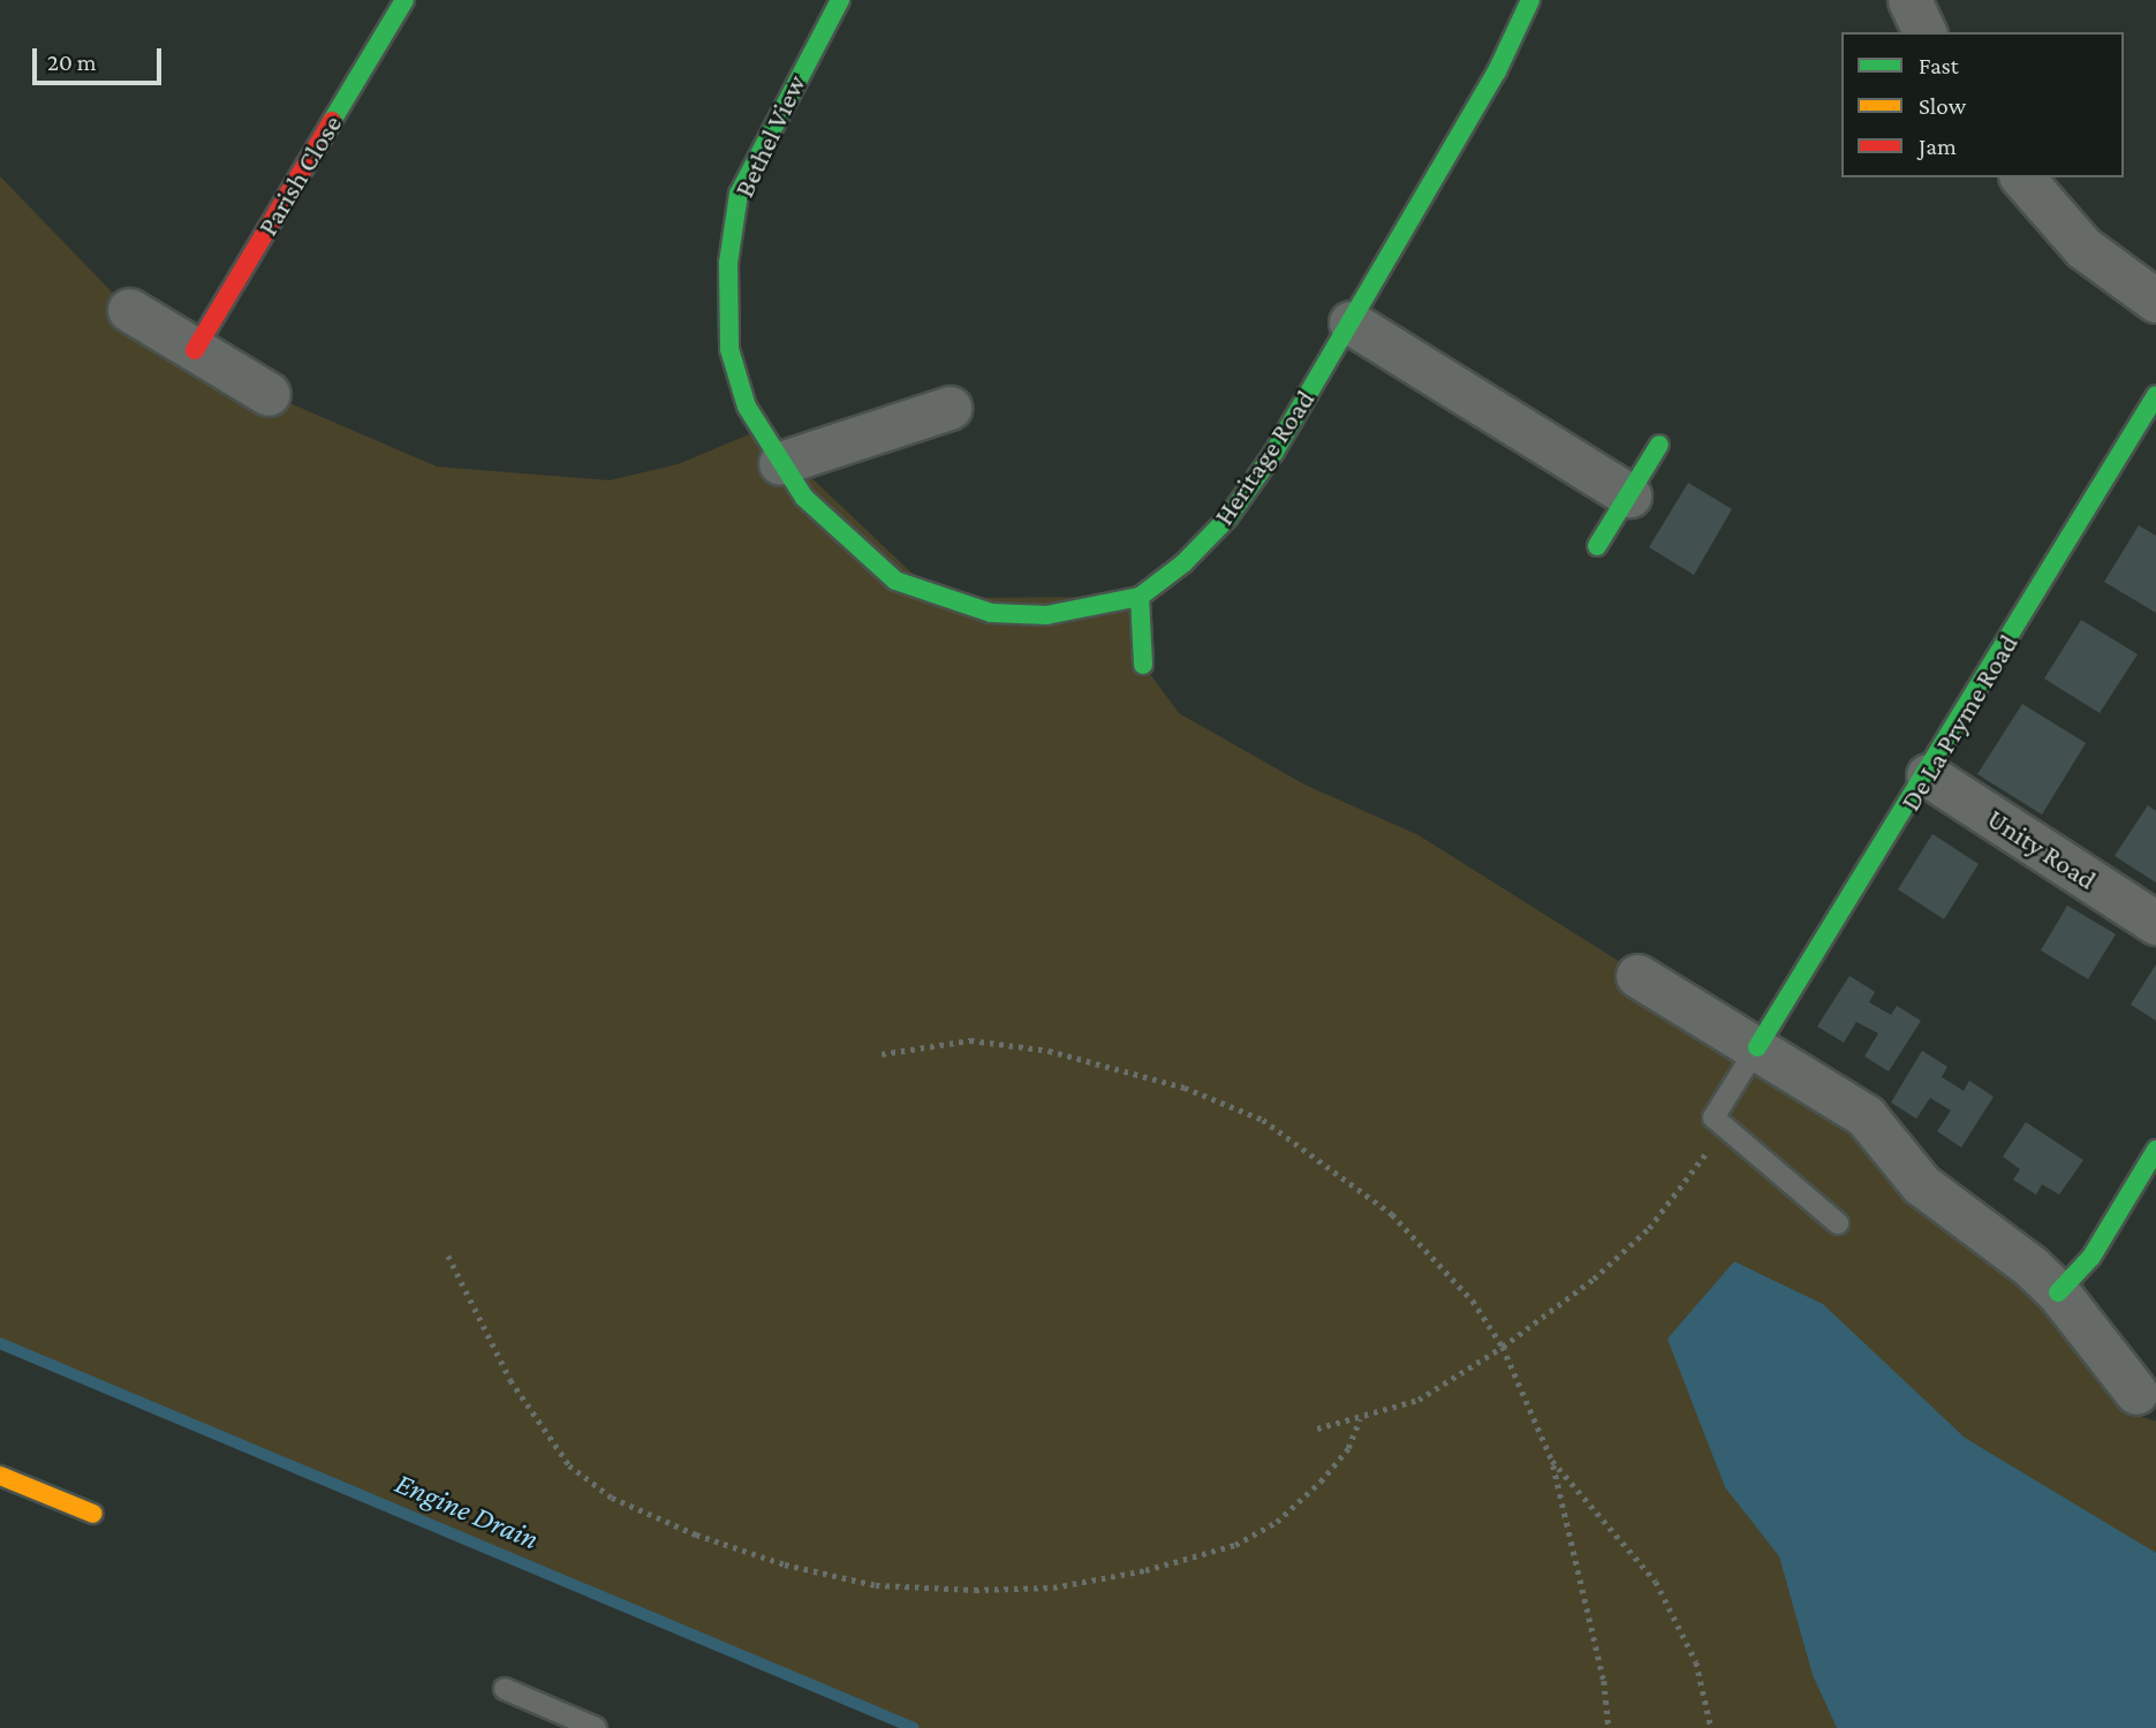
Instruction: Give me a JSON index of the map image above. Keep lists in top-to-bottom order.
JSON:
{
  "streets": {
    "street": [
      "Bethel View",
      "Parish Close",
      "Heritage Road",
      "De La Pryme Road",
      "Unity Road"
    ]
  },
  "crossings": [
    ["Bethel View", "Heritage Road"],
    ["De La Pryme Road", "Unity Road"]
  ],
  "water": ["Engine Drain"],
  "legend": ["Fast", "Slow", "Jam"],
  "scale_bar": "20 m"
}
